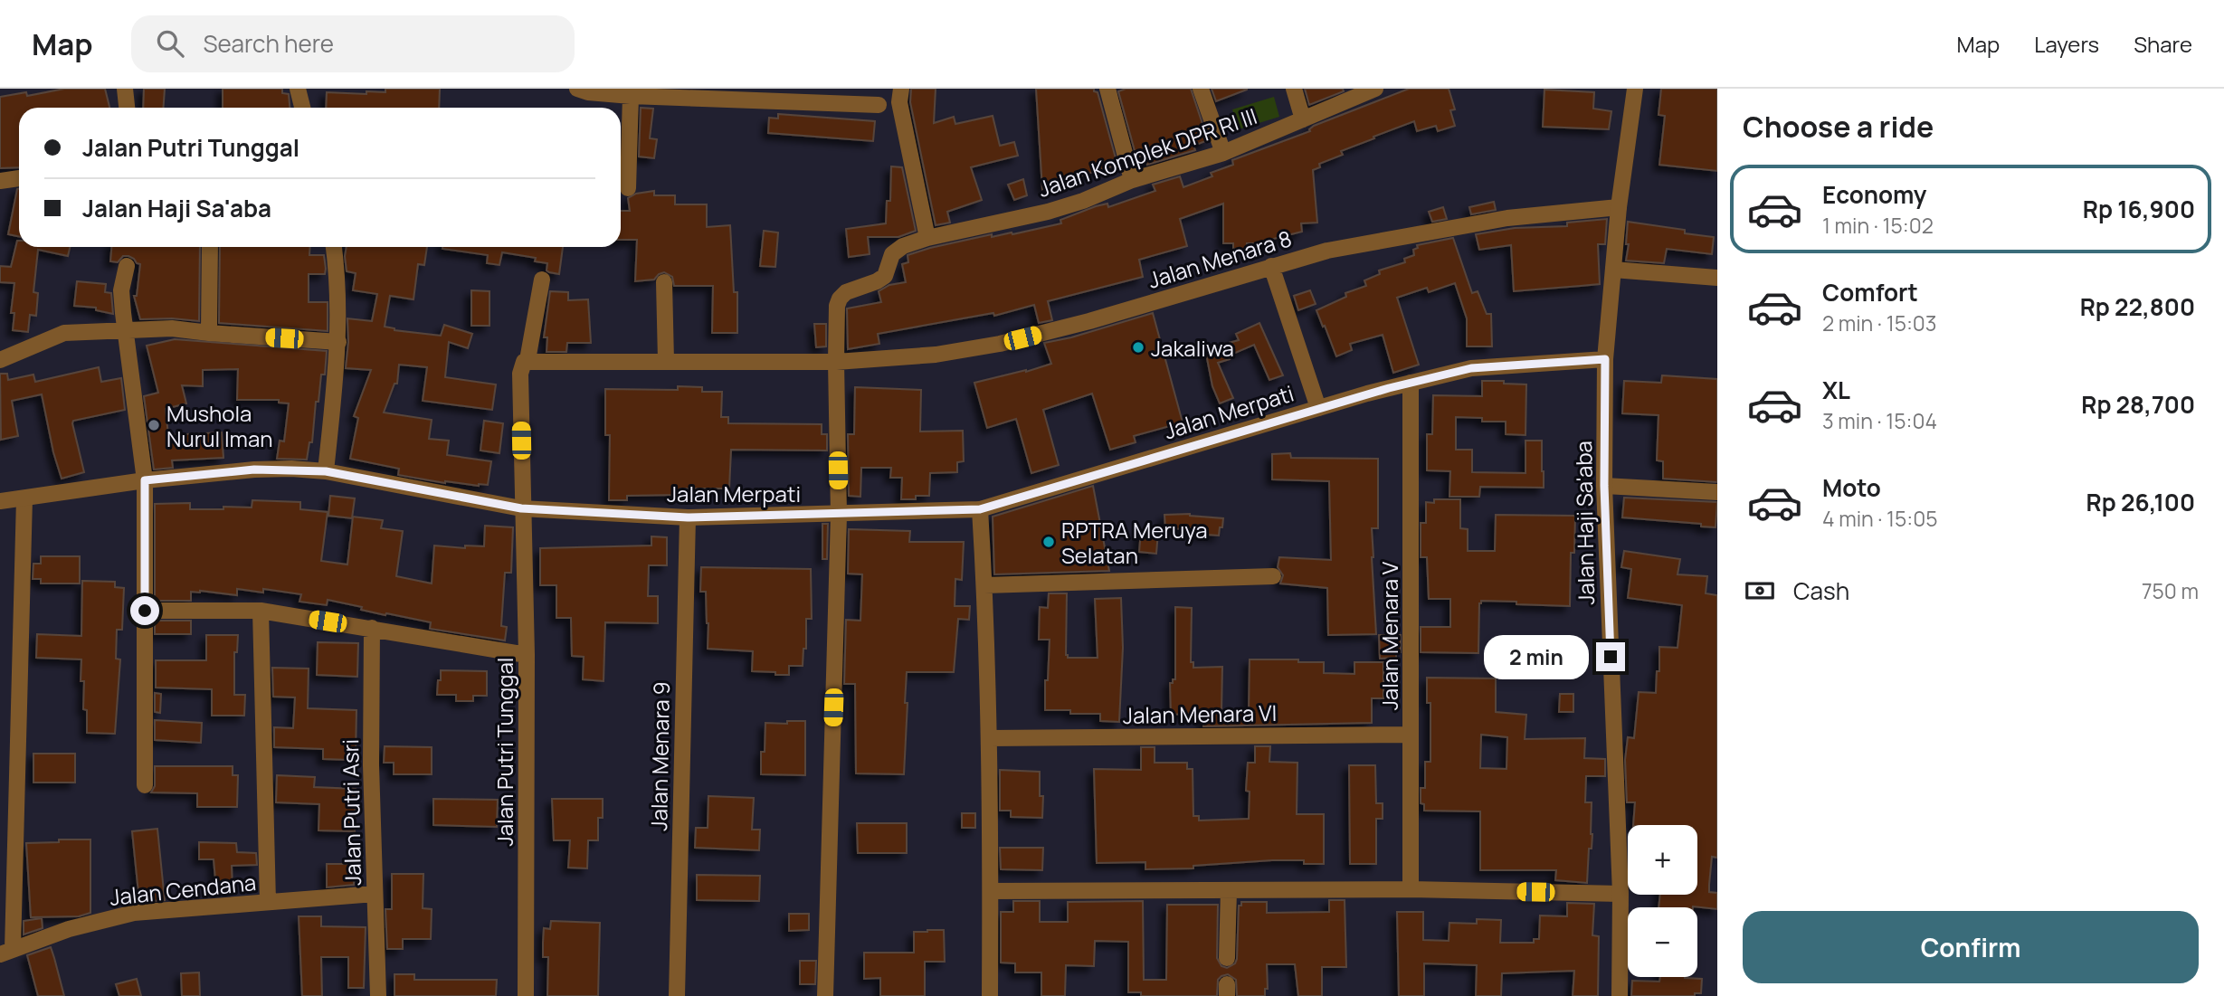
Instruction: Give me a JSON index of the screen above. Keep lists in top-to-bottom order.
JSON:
{
  "streets": {
    "street": [
      "Jalan Komplek DPR RI III",
      "Jalan Menara 8",
      "Jalan Merpati",
      "Jalan Haji Sa'aba",
      "Jalan Menara V",
      "Jalan Menara VI",
      "Jalan Putri Tunggal",
      "Jalan Menara 9",
      "Jalan Putri Asri",
      "Jalan Cendana"
    ]
  },
  "crossings": [
    ["Jalan Komplek DPR RI III", "Jalan Menara 8"],
    ["Jalan Menara 8", "Jalan Haji Sa'aba"],
    ["Jalan Menara 8", "Jalan Putri Tunggal"],
    ["Jalan Merpati", "Jalan Haji Sa'aba"],
    ["Jalan Merpati", "Jalan Menara V"],
    ["Jalan Merpati", "Jalan Putri Tunggal"],
    ["Jalan Merpati", "Jalan Menara 9"],
    ["Jalan Menara V", "Jalan Menara VI"],
    ["Jalan Putri Asri", "Jalan Cendana"]
  ],
  "places": ["Jakaliwa", "Mushola Nurul Iman", "RPTRA Meruya Selatan"],
  "page": {
    "header": "Map",
    "search": "Search here",
    "nav": ["Map", "Layers", "Share"],
    "heading": "Choose a ride",
    "banner": ["Jalan Putri Tunggal", "Jalan Haji Sa'aba"],
    "list": [
      {
        "name": "Economy",
        "note": "1 min · 15:02",
        "value": "Rp 16,900"
      },
      {
        "name": "Comfort",
        "note": "2 min · 15:03",
        "value": "Rp 22,800"
      },
      {
        "name": "XL",
        "note": "3 min · 15:04",
        "value": "Rp 28,700"
      },
      {
        "name": "Moto",
        "note": "4 min · 15:05",
        "value": "Rp 26,100"
      }
    ],
    "pay": ["Cash", "750 m"],
    "bubble": "2 min",
    "map_buttons": ["+", "−"],
    "buttons": "Confirm"
  }
}
